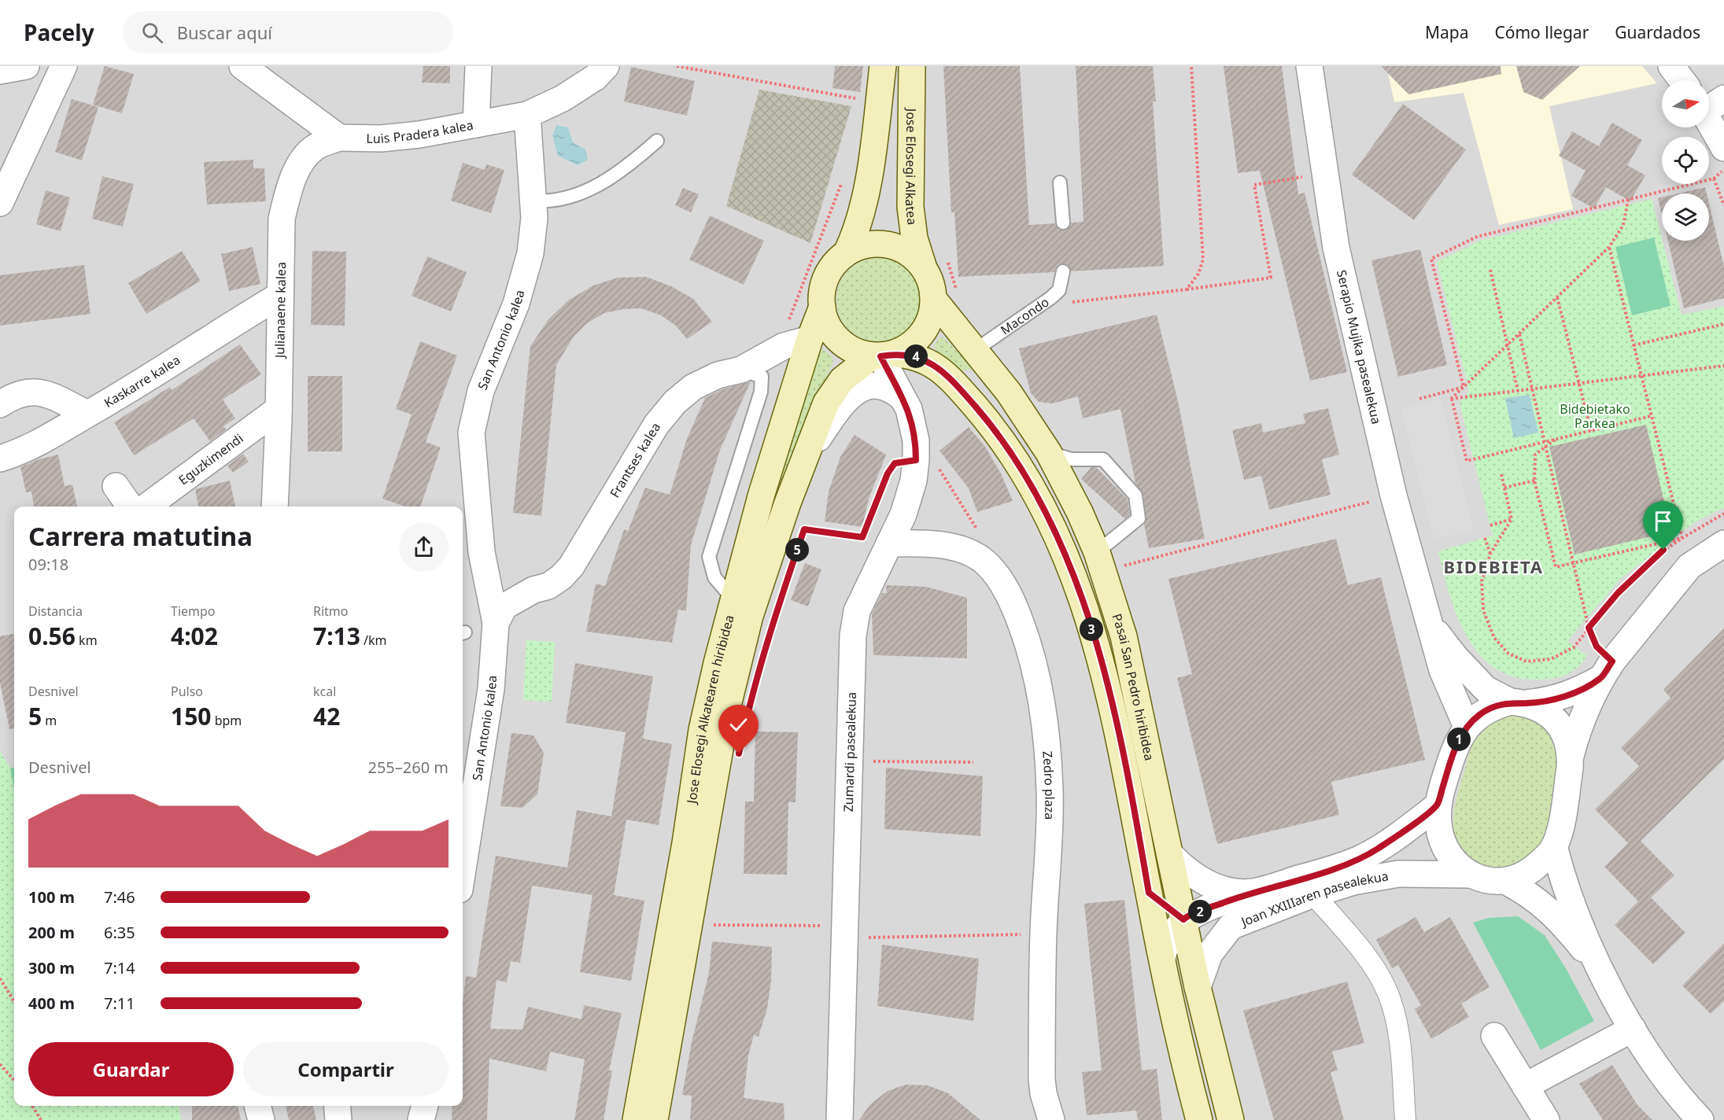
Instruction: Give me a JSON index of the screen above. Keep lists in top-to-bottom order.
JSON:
{
  "streets": {
    "main road": ["Jose Elosegi Alkatea", "Pasai San Pedro hiribidea", "Jose Elosegi Alkatearen hiribidea"],
    "street": [
      "Luis Pradera kalea",
      "Julianaene kalea",
      "San Antonio kalea",
      "Serapio Mujika pasealekua",
      "Kaskarre kalea",
      "Eguzkimendi",
      "Frantses kalea",
      "Zumardi pasealekua",
      "Zedro plaza",
      "Joan XXIIIaren pasealekua"
    ],
    "lane": ["Macondo"]
  },
  "crossings": [
    ["Luis Pradera kalea", "Julianaene kalea"],
    ["Luis Pradera kalea", "San Antonio kalea"],
    ["Jose Elosegi Alkatea", "Pasai San Pedro hiribidea"],
    ["Jose Elosegi Alkatea", "Jose Elosegi Alkatearen hiribidea"],
    ["Jose Elosegi Alkatea", "Zumardi pasealekua"],
    ["Julianaene kalea", "Kaskarre kalea"],
    ["Julianaene kalea", "Eguzkimendi"],
    ["Macondo", "Pasai San Pedro hiribidea"],
    ["San Antonio kalea", "Frantses kalea"],
    ["Serapio Mujika pasealekua", "Joan XXIIIaren pasealekua"],
    ["Frantses kalea", "Jose Elosegi Alkatearen hiribidea"],
    ["Pasai San Pedro hiribidea", "Jose Elosegi Alkatearen hiribidea"],
    ["Pasai San Pedro hiribidea", "Zumardi pasealekua"],
    ["Pasai San Pedro hiribidea", "Joan XXIIIaren pasealekua"],
    ["Jose Elosegi Alkatearen hiribidea", "Zumardi pasealekua"],
    ["Zumardi pasealekua", "Zedro plaza"]
  ],
  "districts": ["BIDEBIETA"],
  "parks": ["Bidebietako Parkea"],
  "north": "right",
  "page": {
    "header": "Pacely",
    "search": "Buscar aquí",
    "nav": ["Mapa", "Cómo llegar", "Guardados"],
    "pins": [
      "4",
      "5",
      "3",
      "1",
      "2"
    ],
    "heading": ["Carrera matutina", "09:18"],
    "stats": [
      ["Distancia", "0.56 km"],
      ["Tiempo", "4:02"],
      ["Ritmo", "7:13 /km"],
      ["Desnivel", "5 m"],
      ["Pulso", "150 bpm"],
      ["kcal", "42"]
    ],
    "chart": ["Desnivel", "255–260 m"],
    "list": [
      {
        "name": "100 m",
        "note": "7:46"
      },
      {
        "name": "200 m",
        "note": "6:35"
      },
      {
        "name": "300 m",
        "note": "7:14"
      },
      {
        "name": "400 m",
        "note": "7:11"
      }
    ],
    "buttons": ["Guardar", "Compartir"]
  }
}
